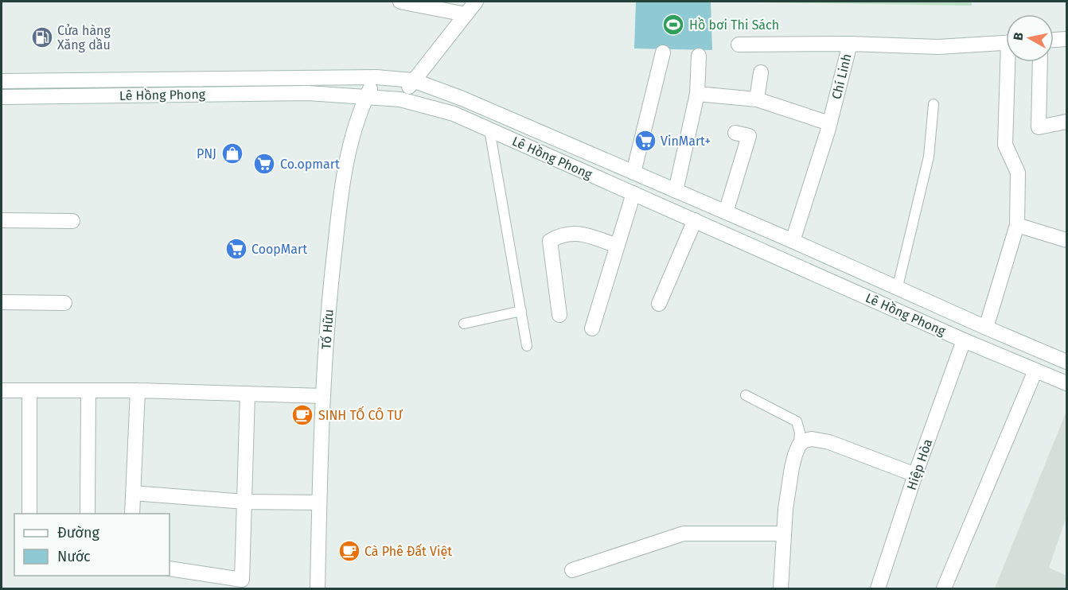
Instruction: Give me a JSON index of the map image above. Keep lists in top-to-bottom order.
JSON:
{
  "streets": {
    "street": [
      "Chí Linh",
      "Lê Hồng Phong",
      "Tố Hữu",
      "Hiệp Hòa"
    ]
  },
  "crossings": [
    ["Chí Linh", "Lê Hồng Phong"],
    ["Lê Hồng Phong", "Tố Hữu"],
    ["Lê Hồng Phong", "Hiệp Hòa"]
  ],
  "places": {
    "sports": ["Hồ bơi Thi Sách"],
    "fuel station": ["Cửa hàng Xăng dầu"],
    "supermarket": ["VinMart+", "Co.opmart", "CoopMart"],
    "shop": ["PNJ"],
    "cafe": ["SINH TỐ CÔ TƯ", "Cà Phê Đất Việt"]
  },
  "legend": ["Đường", "Nước"],
  "north": "left"
}
